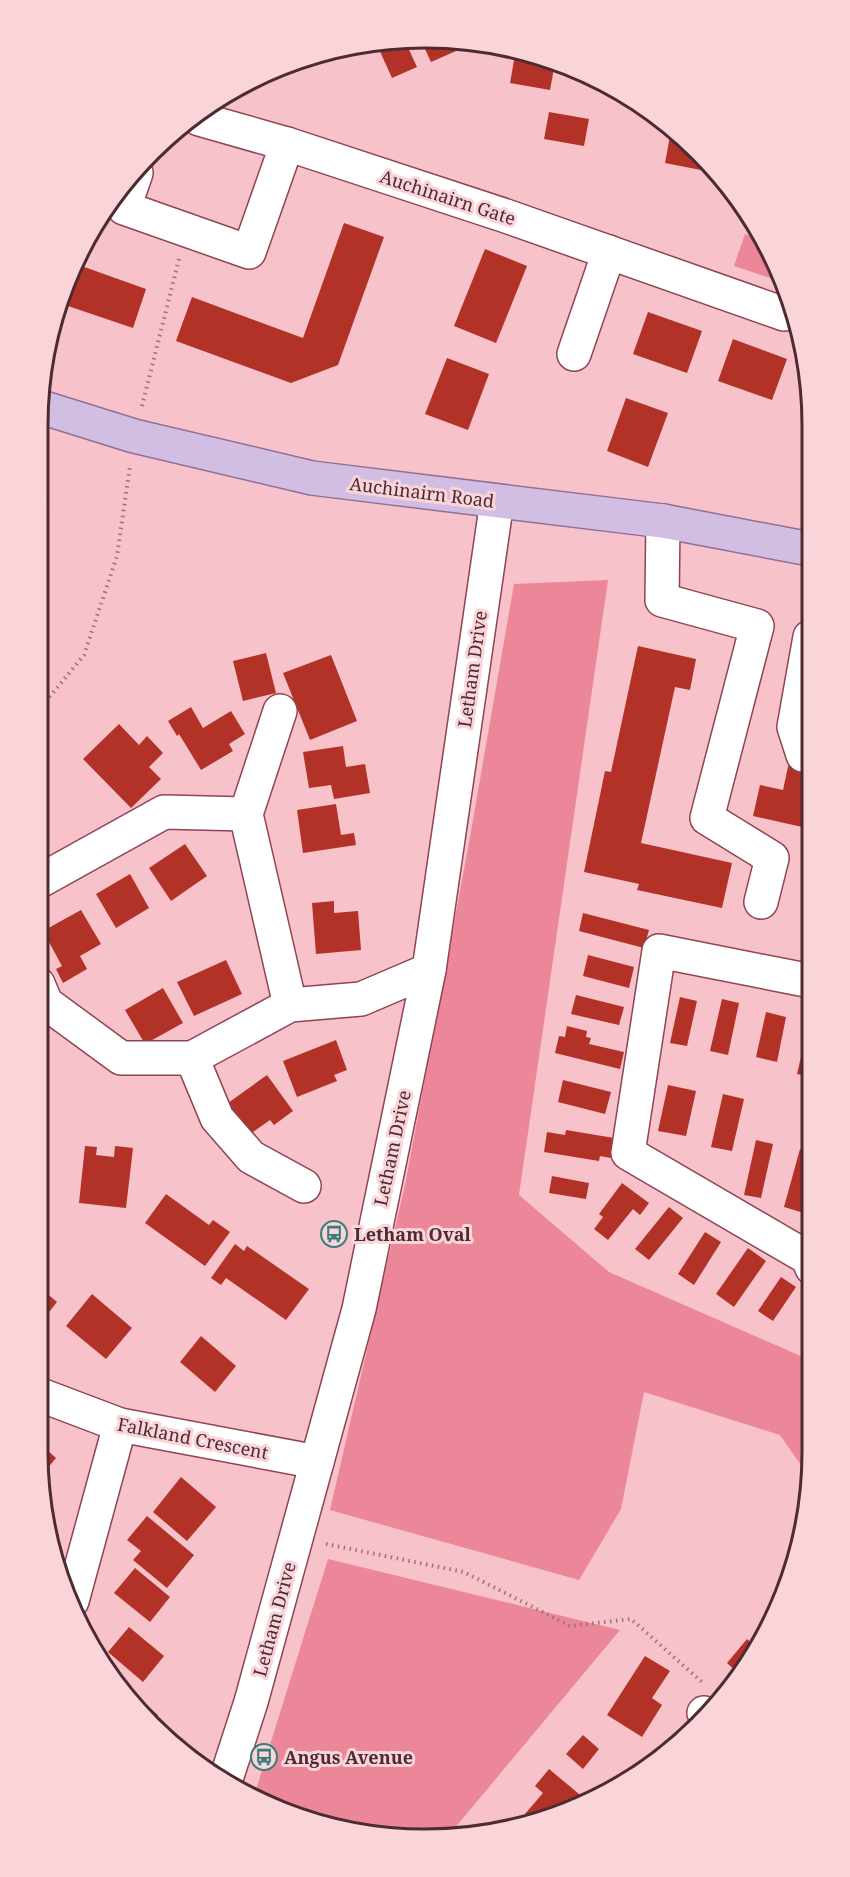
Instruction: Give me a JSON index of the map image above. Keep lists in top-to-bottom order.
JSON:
{
  "streets": {
    "main road": ["Auchinairn Road"],
    "street": ["Auchinairn Gate", "Letham Drive", "Falkland Crescent"]
  },
  "crossings": [
    ["Auchinairn Road", "Letham Drive"],
    ["Letham Drive", "Falkland Crescent"]
  ],
  "places": {
    "bus stop": ["Letham Oval", "Angus Avenue"]
  }
}
